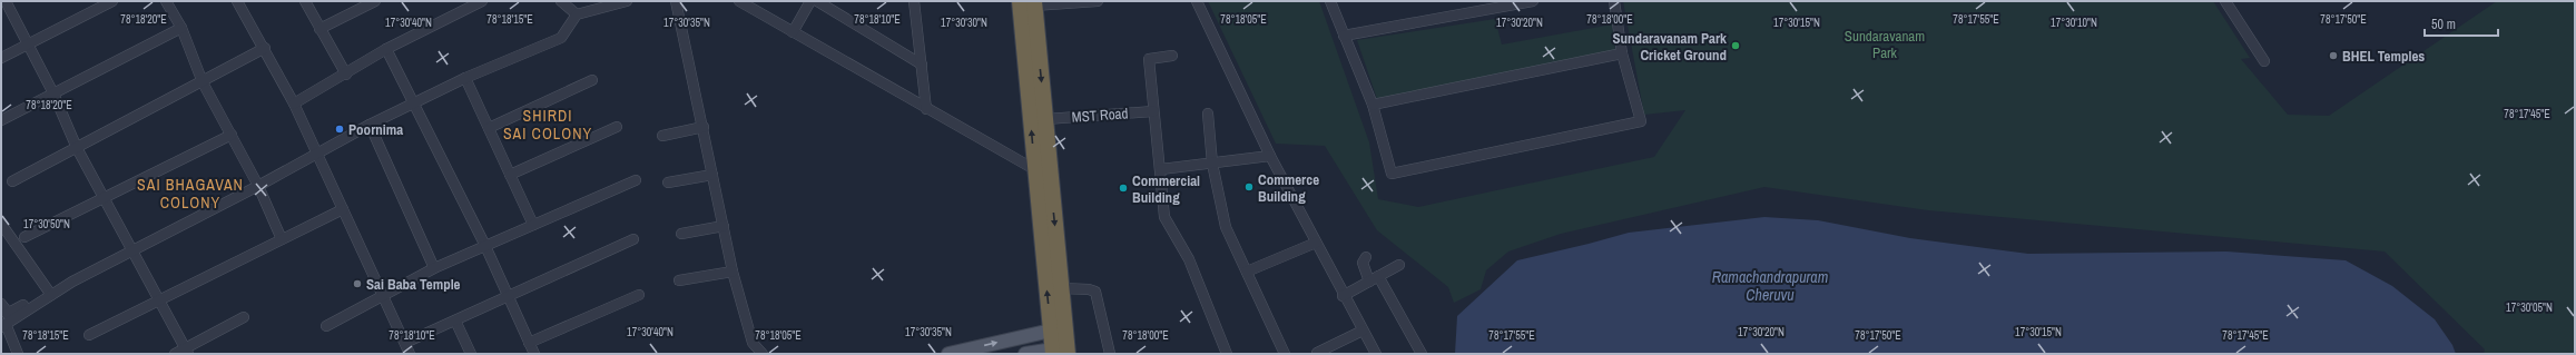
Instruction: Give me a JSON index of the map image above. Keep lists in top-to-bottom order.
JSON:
{
  "streets": {
    "street": ["MST Road"]
  },
  "districts": ["SHIRDI SAI COLONY", "SAI BHAGAVAN COLONY"],
  "water": ["Ramachandrapuram Cheruvu"],
  "parks": ["Sundaravanam Park"],
  "places": [
    "Sundaravanam Park Cricket Ground",
    "BHEL Temples",
    "Poornima",
    "Commerce Building",
    "Commercial Building",
    "Sai Baba Temple"
  ],
  "scale_bar": "50 m",
  "coordinates": [
    "78°18'20\"E",
    "78°18'15\"E",
    "78°18'10\"E",
    "78°18'05\"E",
    "78°18'00\"E",
    "78°17'55\"E",
    "78°17'50\"E",
    "17°30'40\"N",
    "17°30'35\"N",
    "17°30'30\"N",
    "17°30'20\"N",
    "17°30'15\"N",
    "17°30'10\"N",
    "78°17'45\"E",
    "17°30'50\"N",
    "17°30'05\"N"
  ]
}
